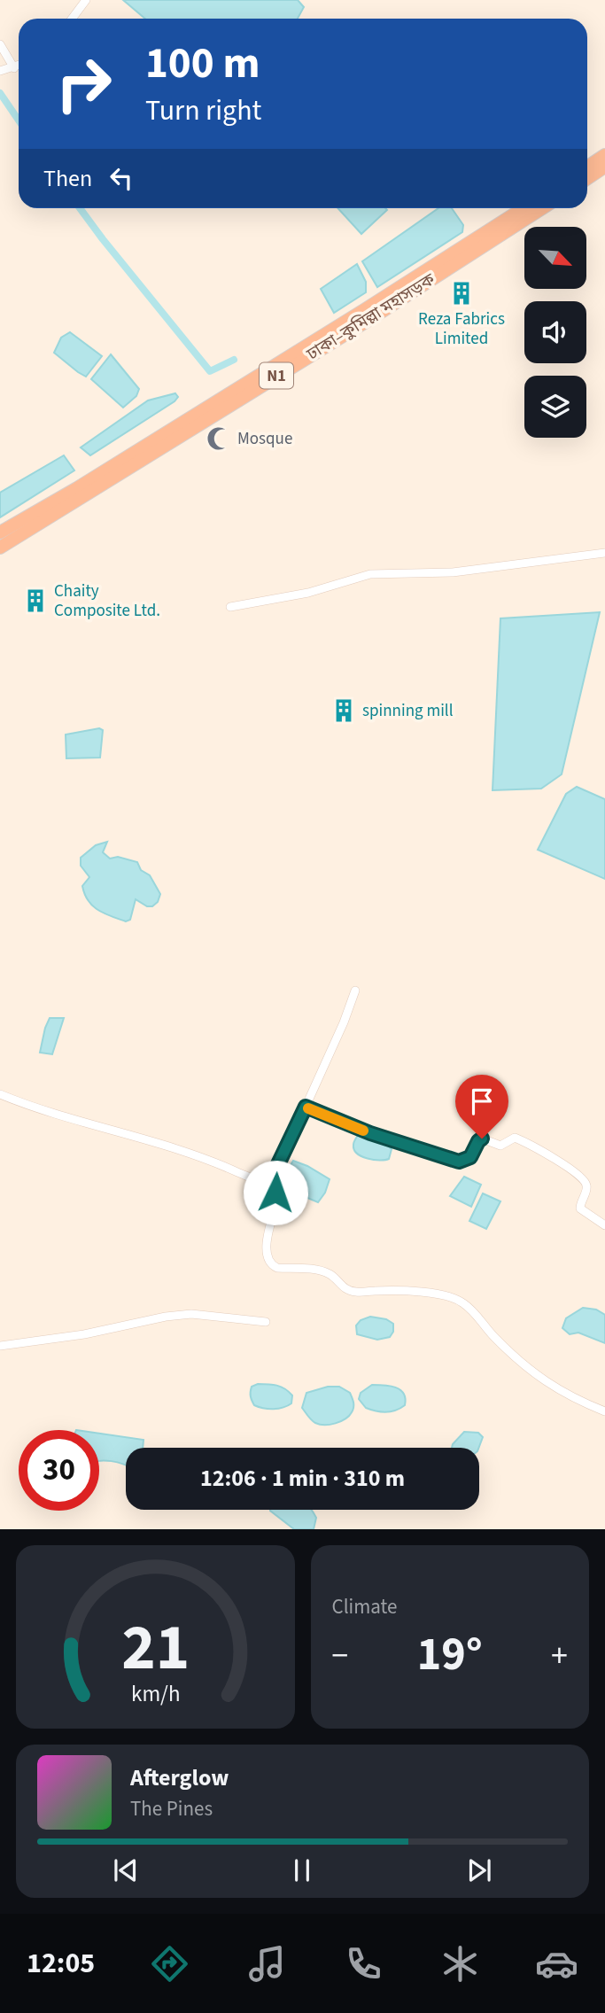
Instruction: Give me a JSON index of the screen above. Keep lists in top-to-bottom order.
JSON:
{
  "streets": {
    "highway": ["ঢাকা–কুমিল্লা মহাসড়ক", "N1"]
  },
  "places": {
    "building": ["Reza Fabrics Limited", "Chaity Composite Ltd.", "spinning mill"],
    "mosque": ["Mosque"]
  },
  "north": "bottom right",
  "page": {
    "turn": ["100 m", "Turn right"],
    "then": "Then",
    "limit": "30",
    "trip": "12:06 · 1 min · 310 m",
    "tile": "Climate",
    "heat": ["−", "19°", "+"],
    "song": ["Afterglow", "The Pines"],
    "tabs": "12:05",
    "gauge": ["21", "km/h"]
  }
}
